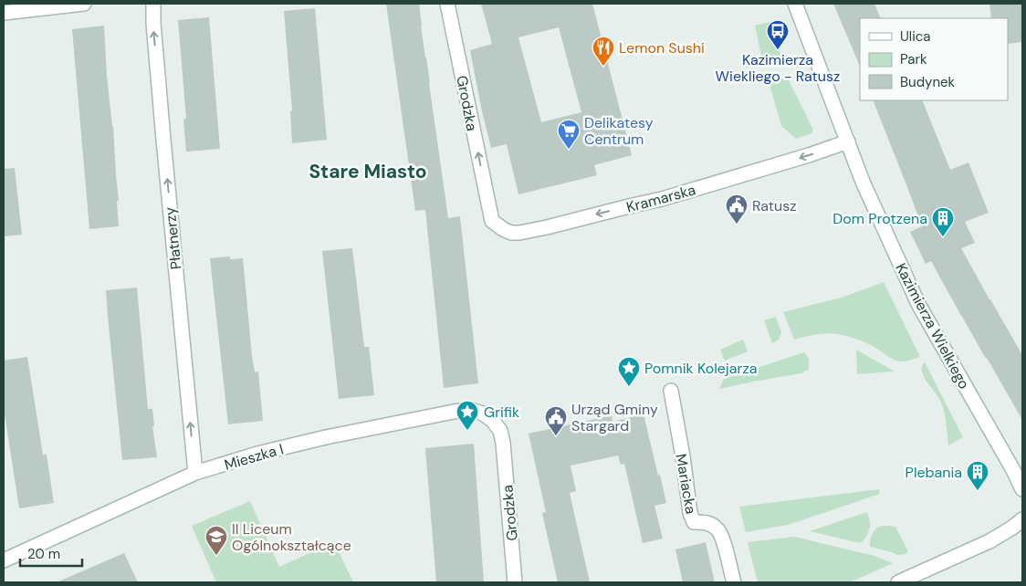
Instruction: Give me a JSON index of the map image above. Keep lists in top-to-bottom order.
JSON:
{
  "streets": {
    "street": [
      "Grodzka",
      "Kramarska",
      "Płatnerzy",
      "Kazimierza Wielkiego",
      "Mieszka I",
      "Mariacka"
    ]
  },
  "crossings": [
    ["Grodzka", "Kramarska"],
    ["Grodzka", "Mieszka I"],
    ["Kramarska", "Kazimierza Wielkiego"],
    ["Płatnerzy", "Mieszka I"]
  ],
  "one_way": ["Grodzka", "Kramarska", "Płatnerzy"],
  "districts": ["Stare Miasto"],
  "places": {
    "bus stop": ["Kazimierza Wiekliego - Ratusz"],
    "restaurant": ["Lemon Sushi"],
    "supermarket": ["Delikatesy Centrum"],
    "public building": ["Ratusz", "Urząd Gminy Stargard"],
    "building": ["Dom Protzena", "Plebania"],
    "place": ["Pomnik Kolejarza", "Grifik"],
    "school or university": ["II Liceum Ogólnokształcące"]
  },
  "legend": ["Ulica", "Park", "Budynek"],
  "scale_bar": "20 m"
}
